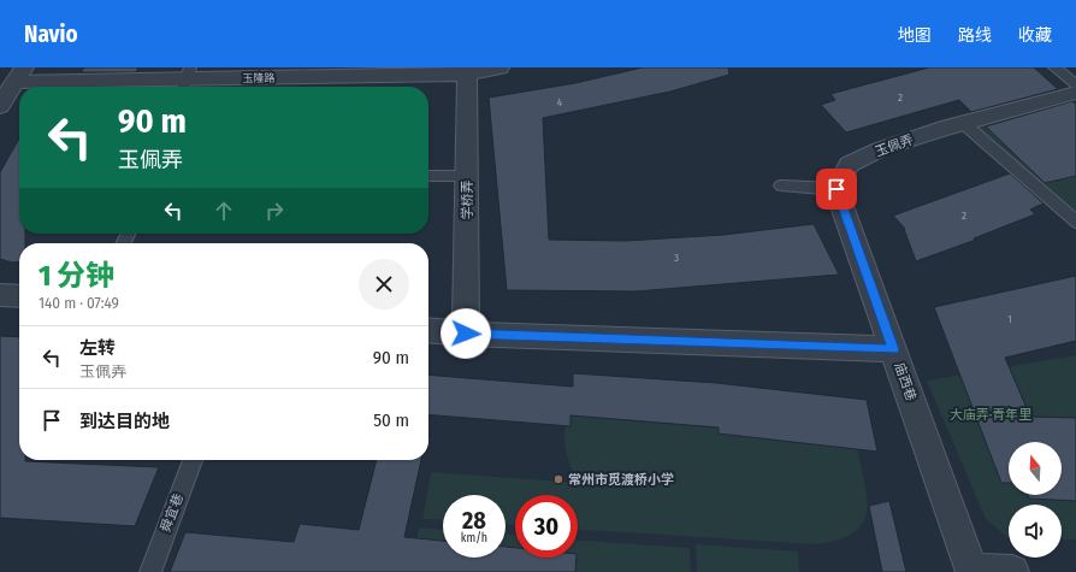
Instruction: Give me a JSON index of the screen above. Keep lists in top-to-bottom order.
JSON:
{
  "streets": {
    "street": [
      "玉隆路",
      "玉佩弄",
      "学桥弄",
      "庙西巷"
    ],
    "lane": ["舜宜巷"]
  },
  "crossings": [
    ["玉隆路", "学桥弄"],
    ["学桥弄", "庙西巷"]
  ],
  "parks": ["大庙弄·青年里"],
  "places": ["常州市觅渡桥小学"],
  "house_numbers": [
    "2",
    "4",
    "2",
    "3",
    "1"
  ],
  "north": "top",
  "page": {
    "header": "Navio",
    "nav": ["地图", "路线", "收藏"],
    "turn": ["90 m", "玉佩弄"],
    "heading": ["1 分钟", "140 m · 07:49"],
    "list": [
      {
        "name": "左转",
        "note": "玉佩弄",
        "value": "90 m"
      },
      {
        "name": "到达目的地",
        "value": "50 m"
      }
    ],
    "speed": "28 km/h",
    "limit": "30"
  }
}
